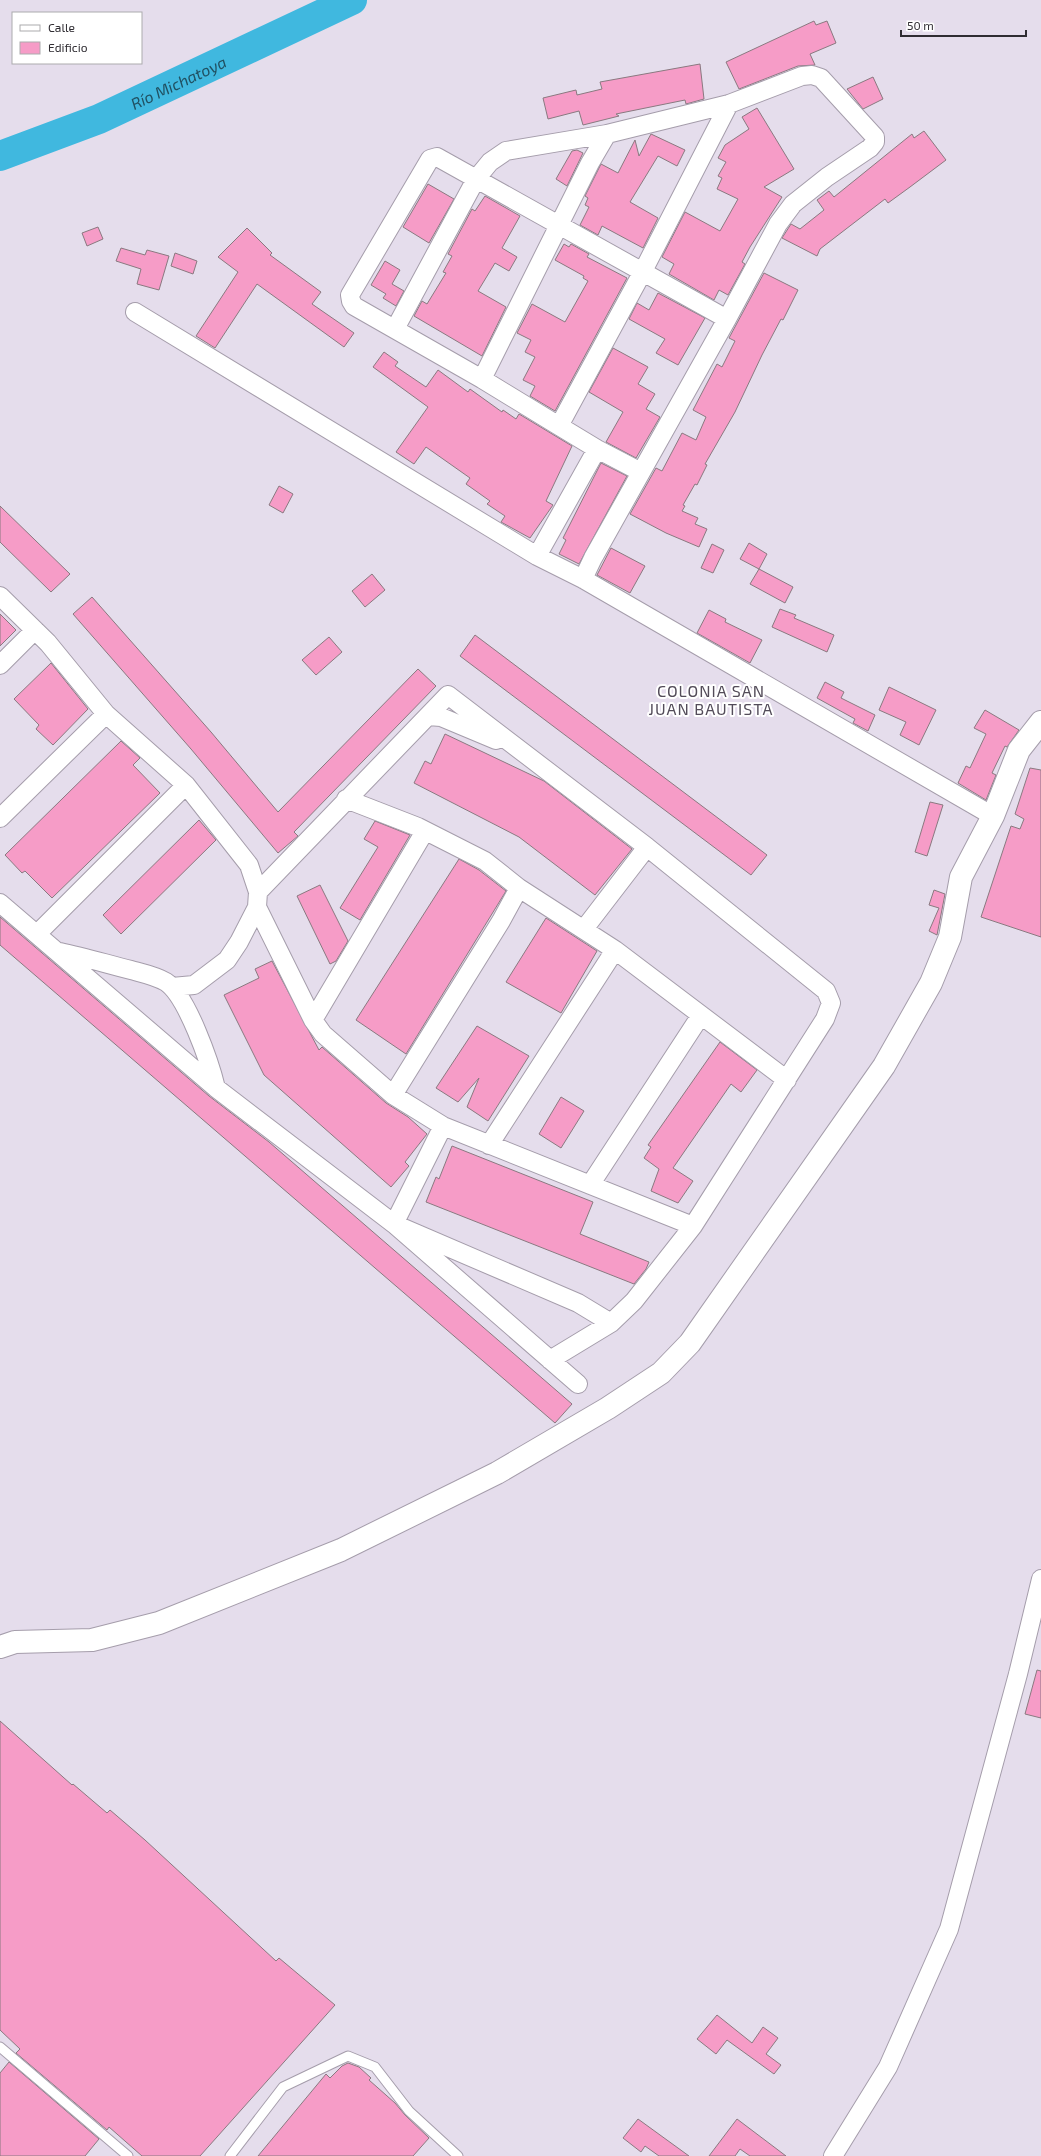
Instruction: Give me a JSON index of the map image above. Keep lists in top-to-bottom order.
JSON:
{
  "districts": ["COLONIA SAN JUAN BAUTISTA"],
  "water": ["Río Michatoya"],
  "legend": ["Calle", "Edificio"],
  "scale_bar": "50 m"
}
